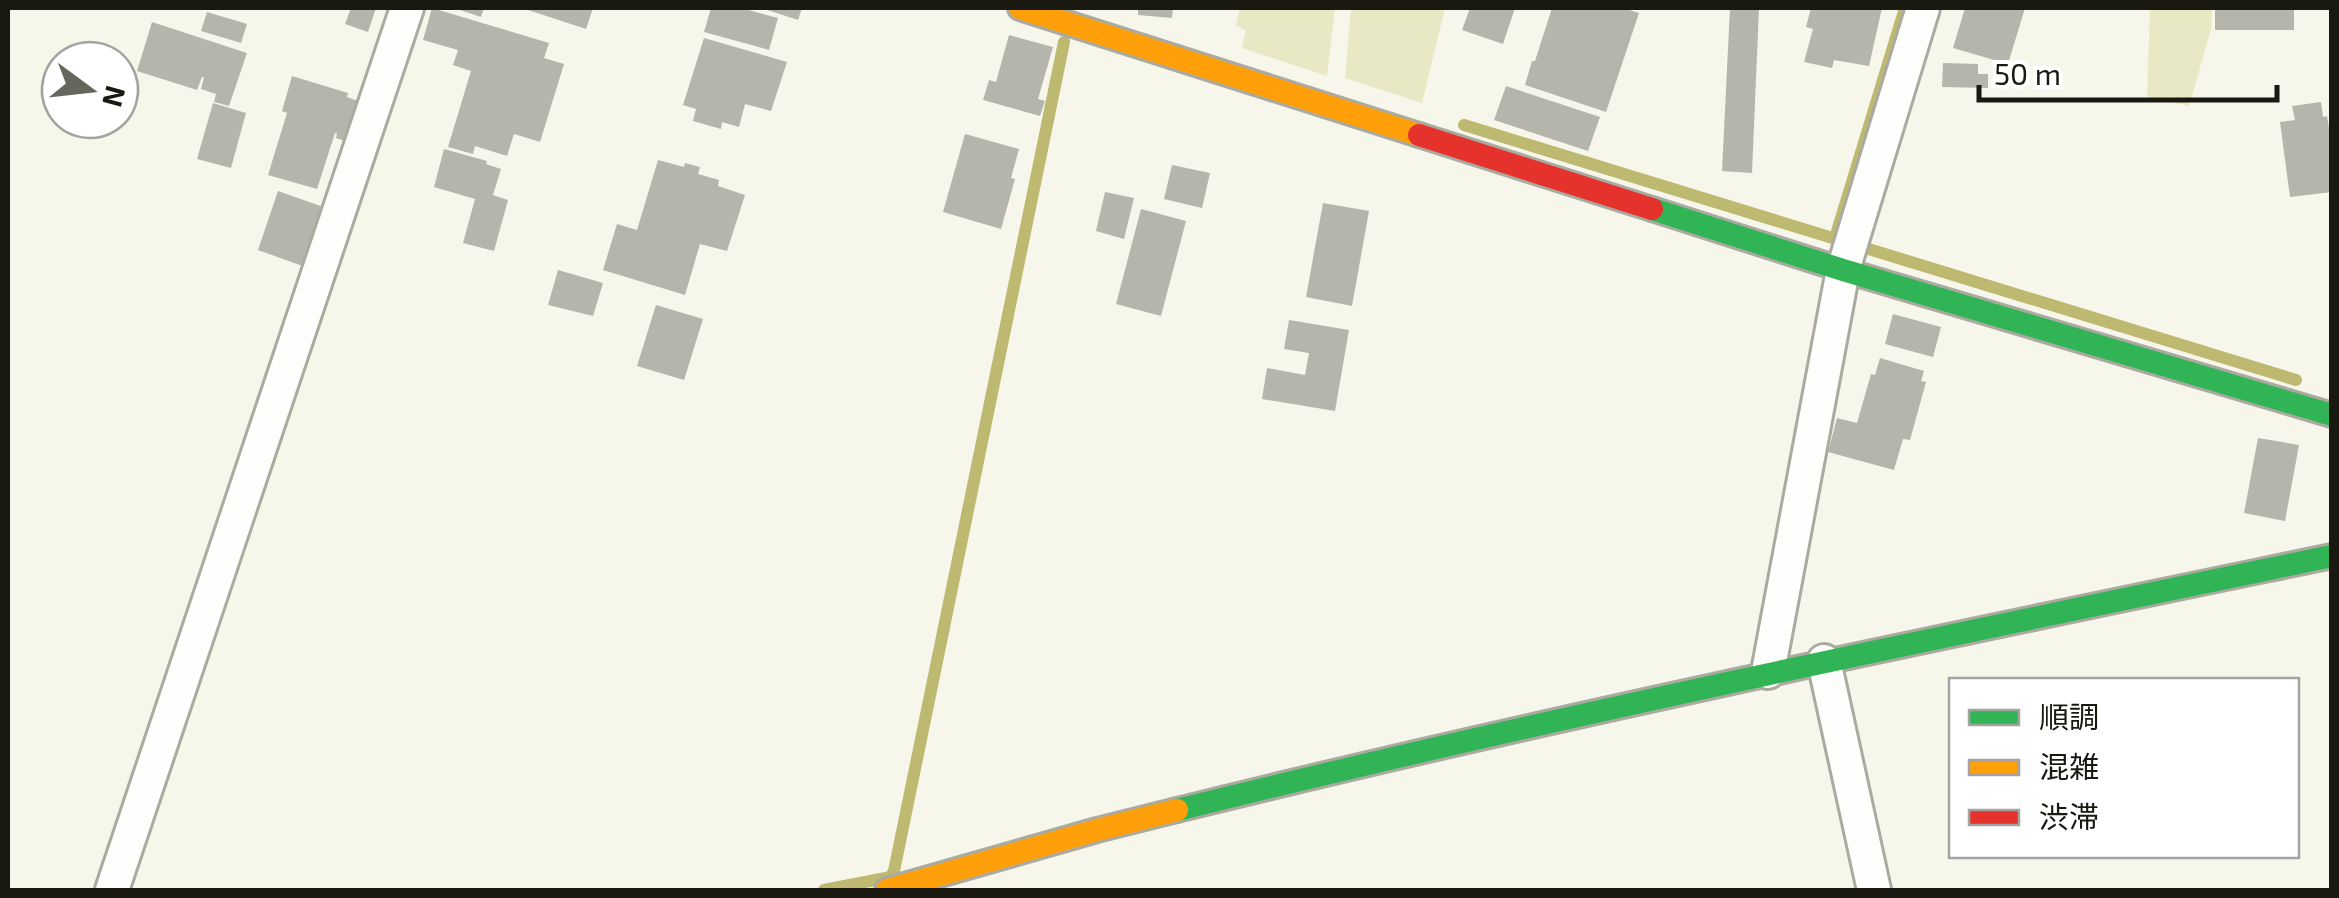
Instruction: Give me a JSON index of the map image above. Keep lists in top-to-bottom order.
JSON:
{
  "legend": ["順調", "混雑", "渋滞"],
  "scale_bar": "50 m",
  "north": "right"
}
